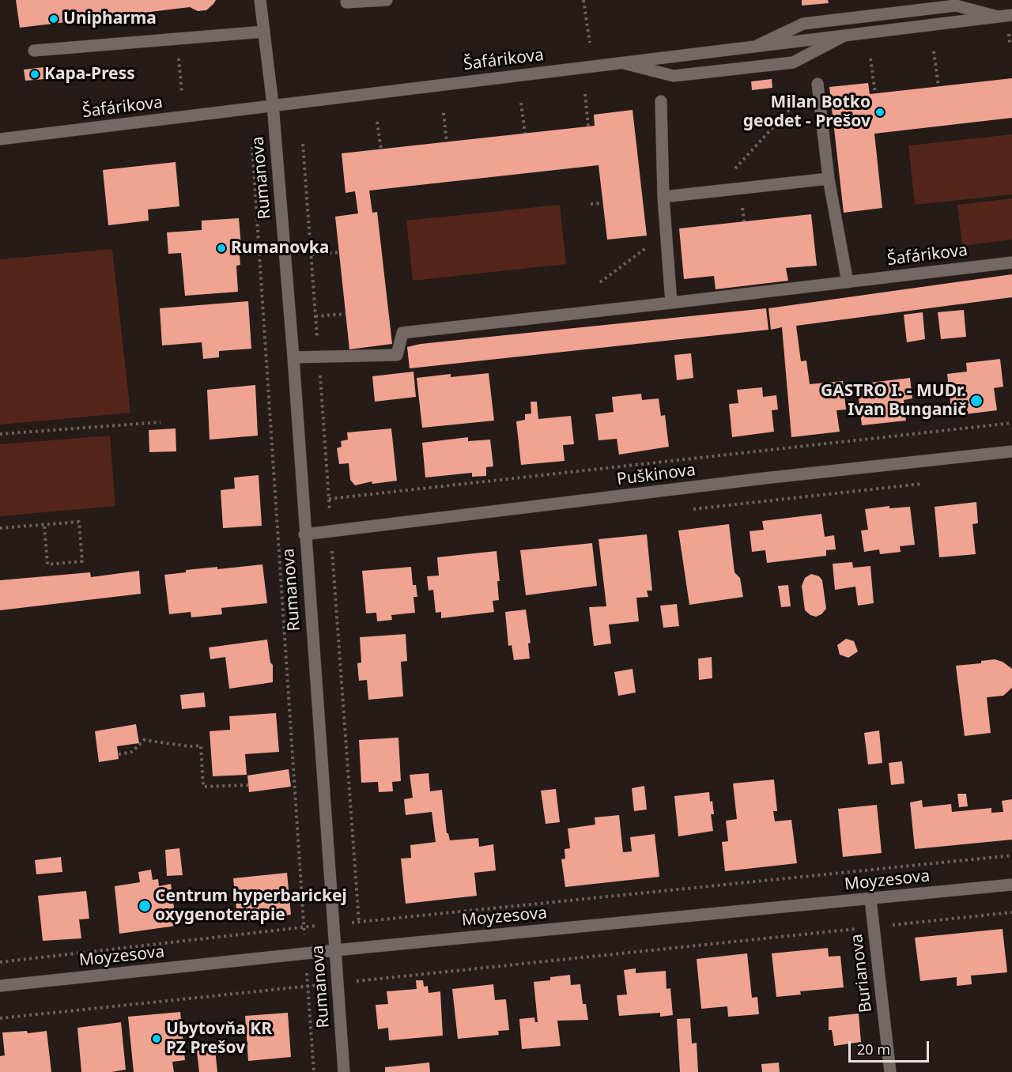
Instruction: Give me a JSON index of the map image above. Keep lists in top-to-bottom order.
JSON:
{
  "streets": {
    "street": [
      "Šafárikova",
      "Rumanova",
      "Puškinova",
      "Moyzesova",
      "Burianova"
    ]
  },
  "crossings": [
    ["Šafárikova", "Rumanova"],
    ["Rumanova", "Puškinova"],
    ["Rumanova", "Moyzesova"],
    ["Moyzesova", "Burianova"]
  ],
  "places": [
    "Unipharma",
    "Kapa-Press",
    "Milan Botko geodet - Prešov",
    "Rumanovka",
    "GASTRO I. - MUDr. Ivan Bunganič",
    "Centrum hyperbarickej oxygenoterapie",
    "Ubytovňa KR PZ Prešov"
  ],
  "scale_bar": "20 m"
}
